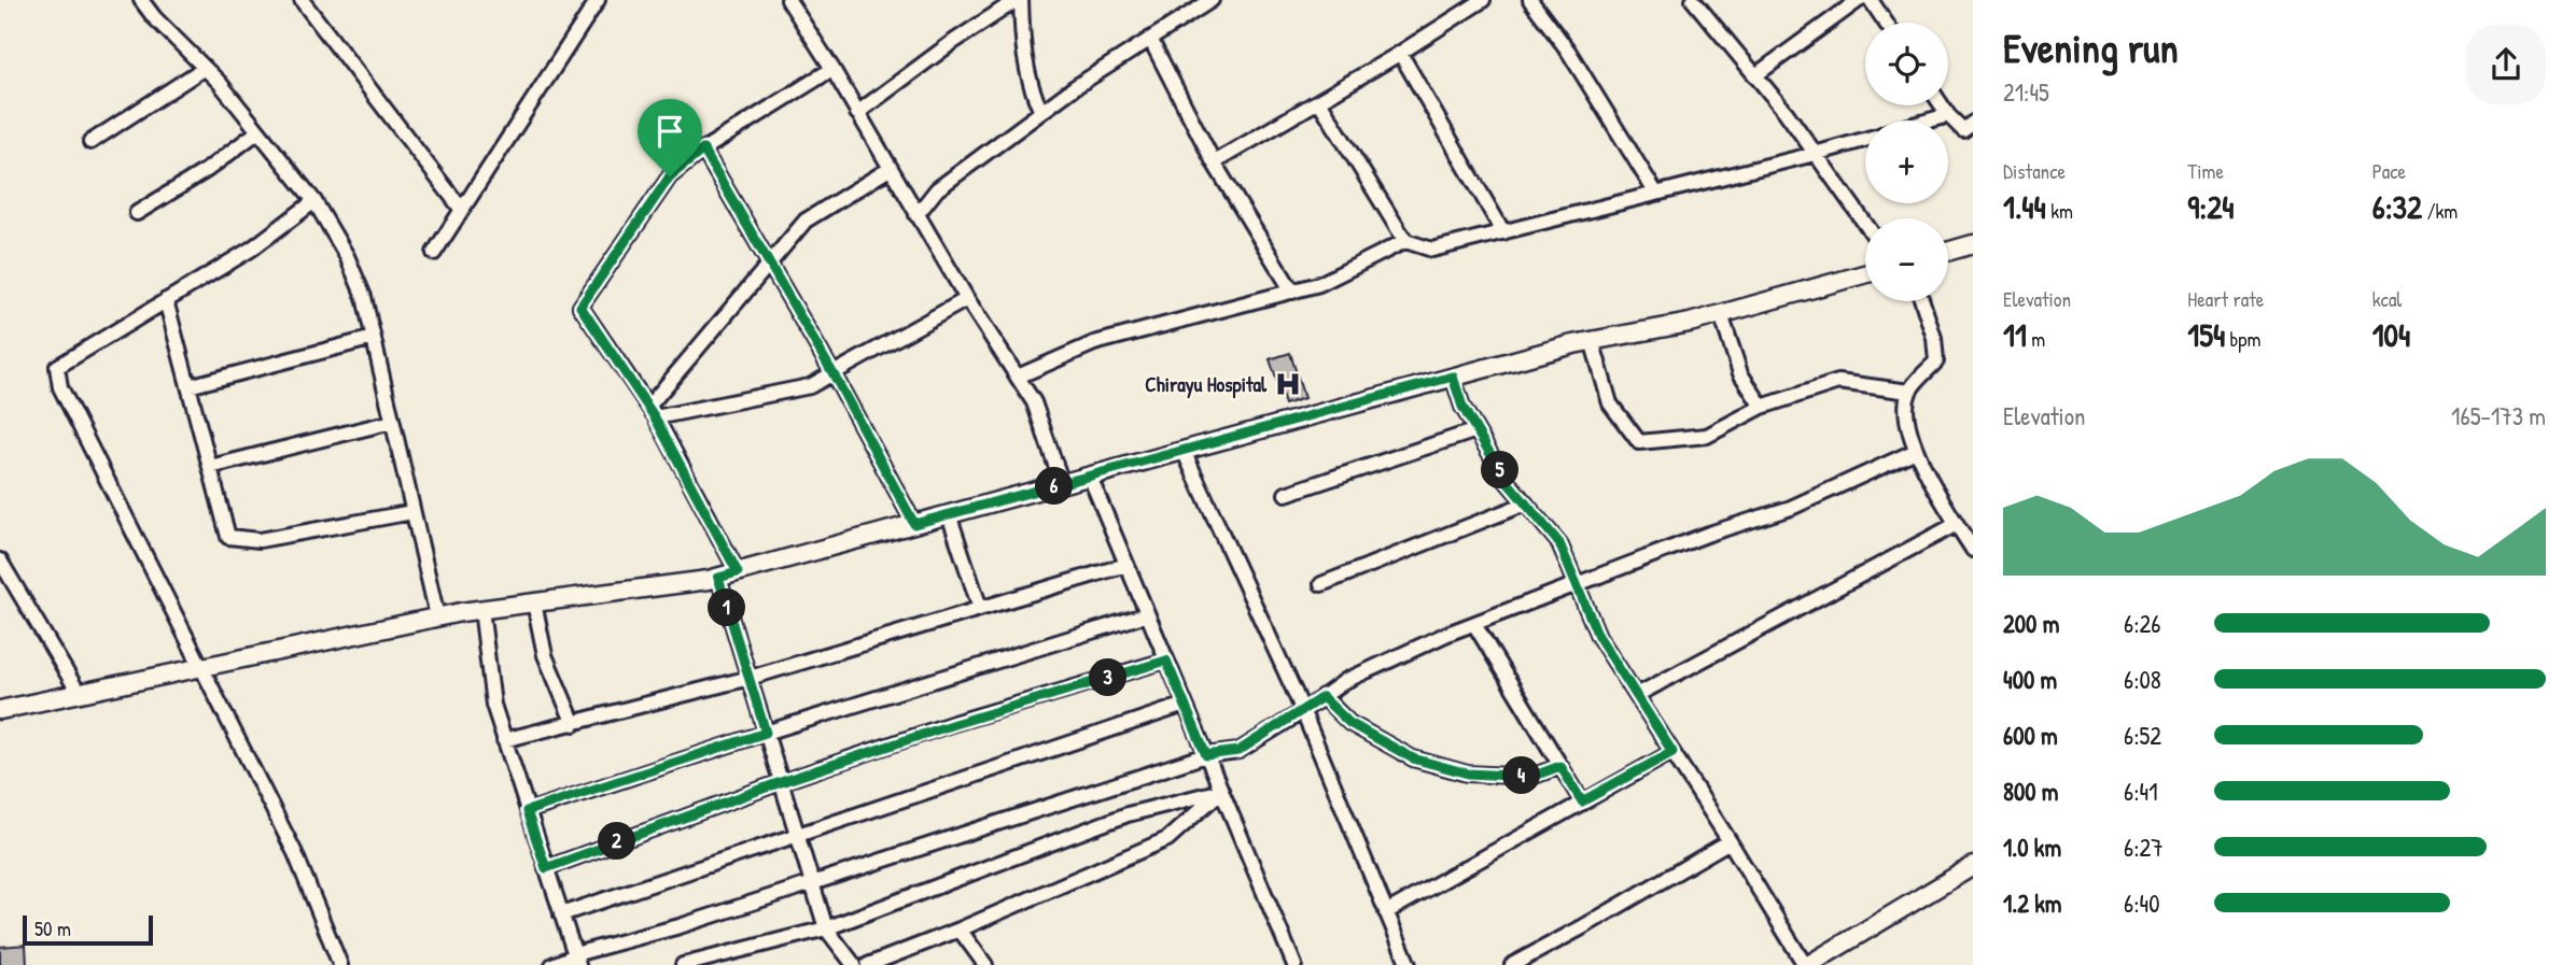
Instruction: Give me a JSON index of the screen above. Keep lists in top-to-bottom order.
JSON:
{
  "places": {
    "hospital": ["Chirayu Hospital"]
  },
  "scale_bar": "50 m",
  "page": {
    "heading": ["Evening run", "21:45"],
    "map_buttons": ["+", "−"],
    "stats": [
      ["Distance", "1.44 km"],
      ["Time", "9:24"],
      ["Pace", "6:32 /km"],
      ["Elevation", "11 m"],
      ["Heart rate", "154 bpm"],
      ["kcal", "104"]
    ],
    "chart": ["Elevation", "165–173 m"],
    "pins": [
      "5",
      "6",
      "1",
      "3",
      "4",
      "2"
    ],
    "list": [
      {
        "name": "200 m",
        "note": "6:26"
      },
      {
        "name": "400 m",
        "note": "6:08"
      },
      {
        "name": "600 m",
        "note": "6:52"
      },
      {
        "name": "800 m",
        "note": "6:41"
      },
      {
        "name": "1.0 km",
        "note": "6:27"
      },
      {
        "name": "1.2 km",
        "note": "6:40"
      }
    ],
    "scale": "50 m"
  }
}
